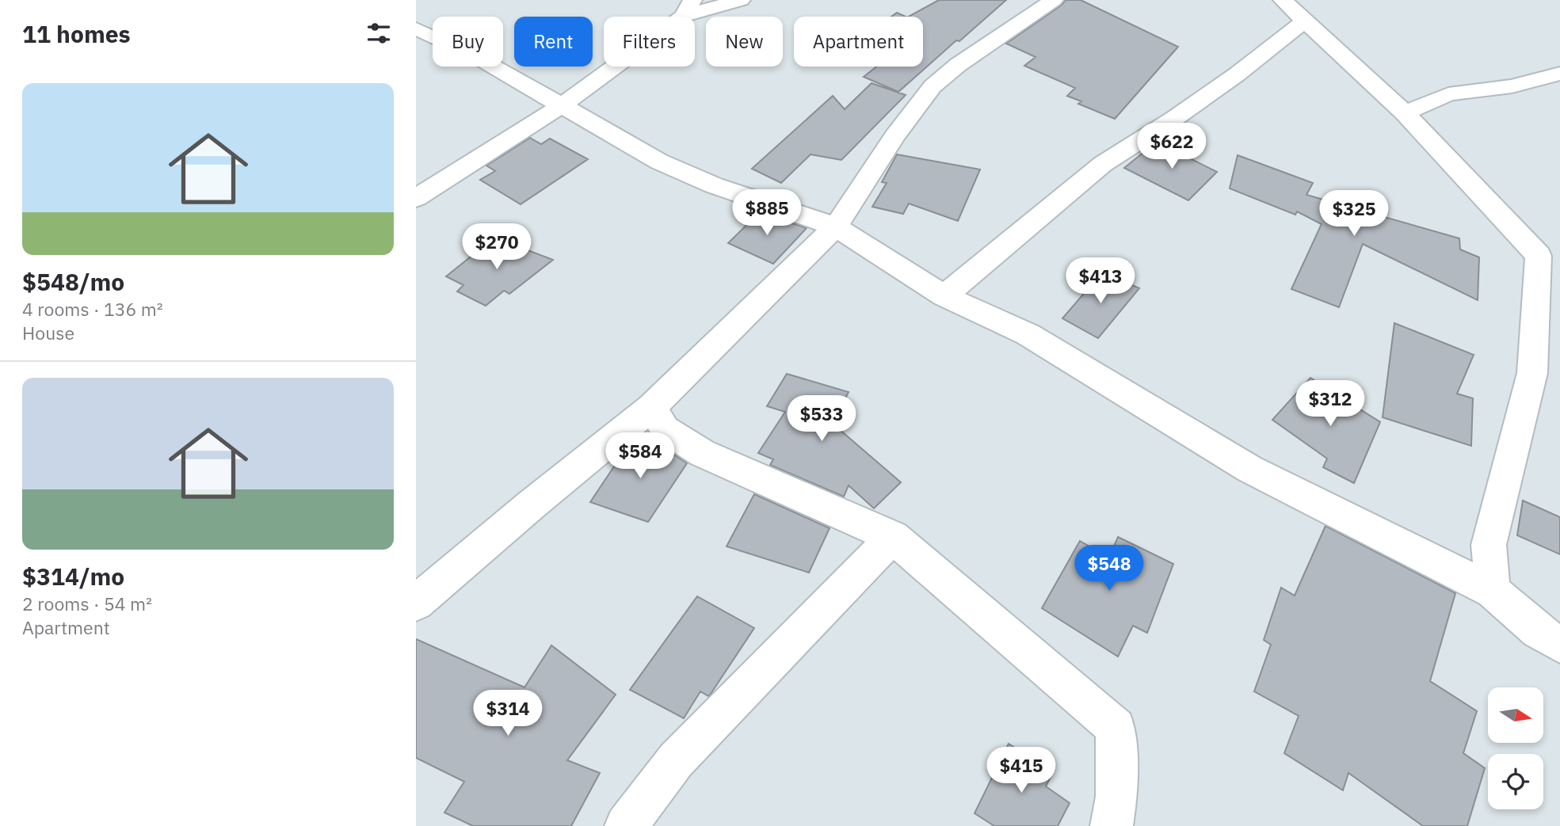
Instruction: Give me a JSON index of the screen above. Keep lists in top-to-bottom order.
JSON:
{
  "north": "right",
  "page": {
    "heading": "11 homes",
    "chip": [
      "Buy",
      "Rent",
      "Filters",
      "New",
      "Apartment"
    ],
    "list": [
      {
        "name": "$548/mo",
        "note": "4 rooms · 136 m² · House"
      },
      {
        "name": "$314/mo",
        "note": "2 rooms · 54 m² · Apartment"
      }
    ],
    "price": [
      "$622",
      "$885",
      "$325",
      "$270",
      "$413",
      "$312",
      "$533",
      "$584",
      "$548",
      "$314",
      "$415"
    ]
  }
}
